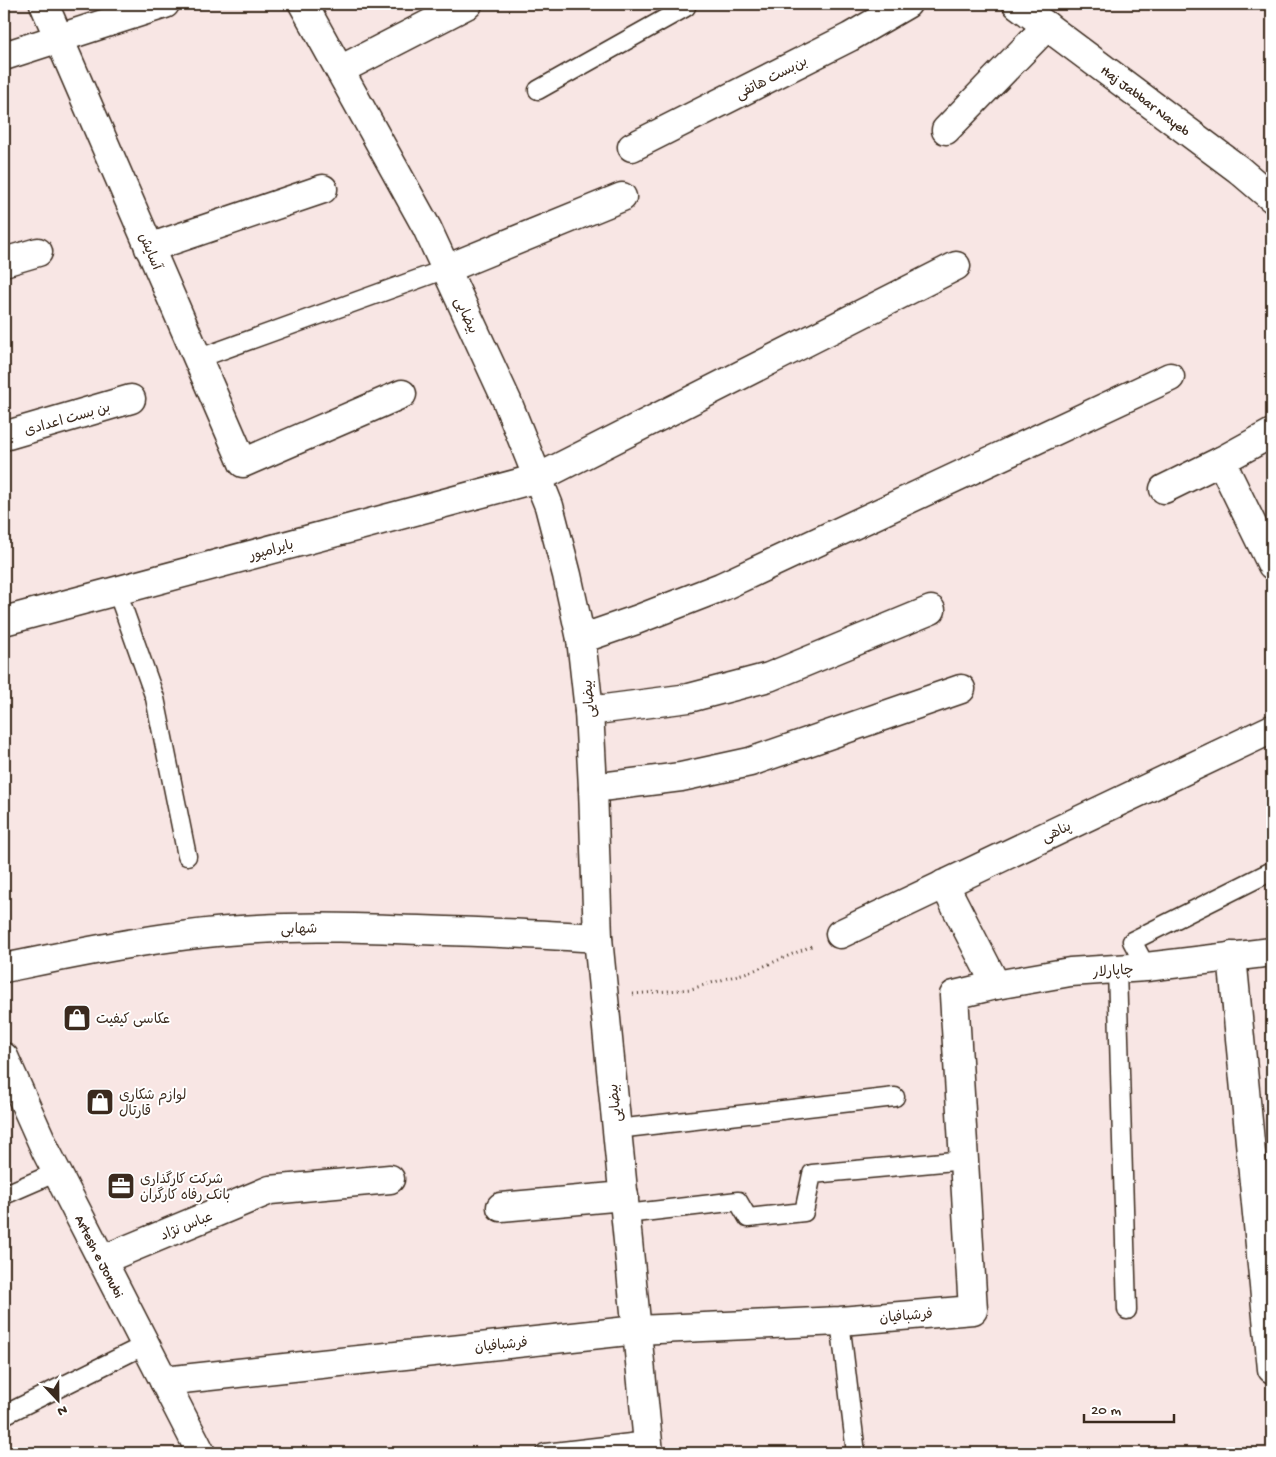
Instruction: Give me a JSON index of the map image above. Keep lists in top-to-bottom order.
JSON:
{
  "streets": {
    "street": [
      "بن‌بست هاتفی",
      "Haj Jabbar Nayeb",
      "آسایش",
      "بیضایی",
      "بن بست اعدادی",
      "بایرامپور",
      "پناهی",
      "شهابی",
      "چاپارلار",
      "عباس نژاد",
      "Artesh e Jonubi",
      "فرشبافیان"
    ]
  },
  "crossings": [
    ["بیضایی", "بایرامپور"],
    ["بیضایی", "شهابی"],
    ["بیضایی", "فرشبافیان"],
    ["چاپارلار", "فرشبافیان"],
    ["عباس نژاد", "Artesh e Jonubi"],
    ["Artesh e Jonubi", "فرشبافیان"]
  ],
  "places": {
    "shop": ["عکاسی کیفیت", "لوازم شکاری قارتال"],
    "office": ["شرکت کارگذاری بانک رفاه کارگران"]
  },
  "scale_bar": "20 m",
  "north": "bottom"
}
